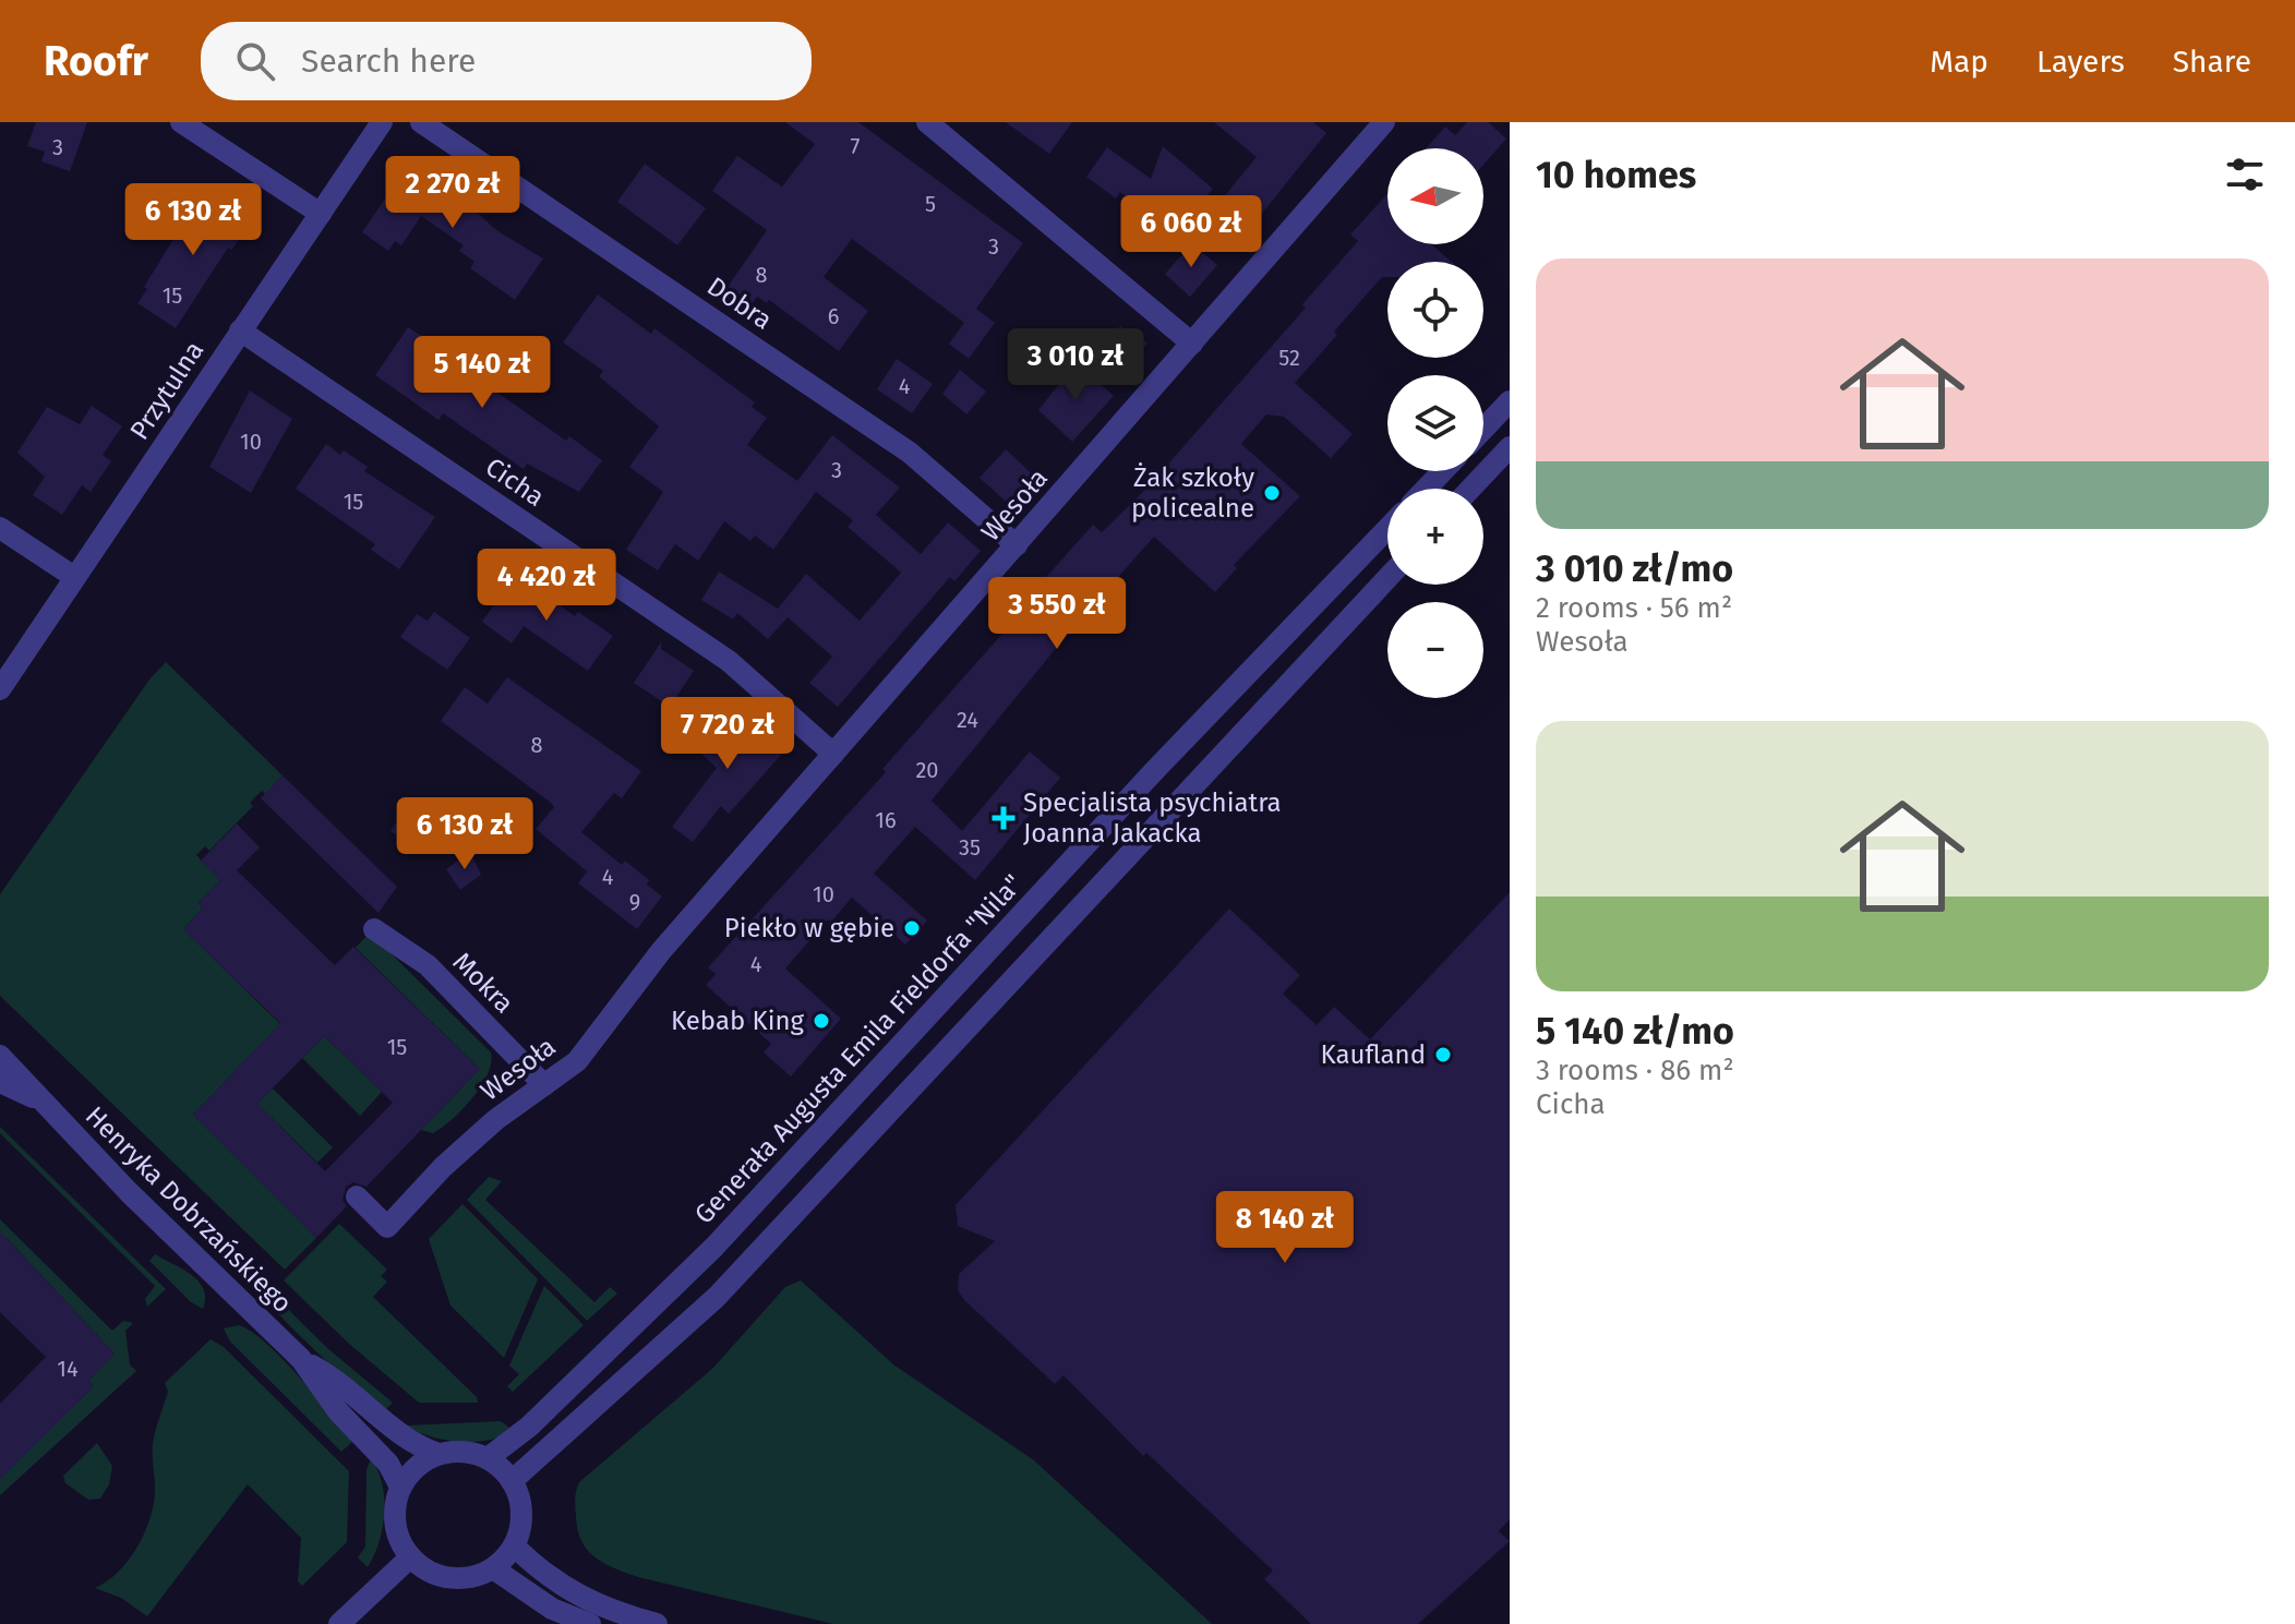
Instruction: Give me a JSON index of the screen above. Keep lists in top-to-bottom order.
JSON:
{
  "streets": {
    "street": [
      "Dobra",
      "Przytulna",
      "Cicha",
      "Wesoła",
      "Mokra",
      "Generała Augusta Emila Fieldorfa \"Nila\"",
      "Henryka Dobrzańskiego"
    ]
  },
  "crossings": [
    ["Dobra", "Wesoła"],
    ["Przytulna", "Cicha"],
    ["Cicha", "Wesoła"],
    ["Wesoła", "Mokra"],
    ["Generała Augusta Emila Fieldorfa \"Nila\"", "Henryka Dobrzańskiego"]
  ],
  "places": {
    "other": [
      "Żak szkoły policealne",
      "Piekło w gębie",
      "Kebab King",
      "Kaufland"
    ],
    "health": ["Specjalista psychiatra Joanna Jakacka"]
  },
  "house_numbers": [
    "7",
    "3",
    "5",
    "3",
    "8",
    "15",
    "6",
    "52",
    "4",
    "10",
    "3",
    "15",
    "24",
    "8",
    "20",
    "16",
    "35",
    "4",
    "10",
    "9",
    "4",
    "15",
    "14"
  ],
  "north": "left",
  "page": {
    "header": "Roofr",
    "search": "Search here",
    "nav": ["Map", "Layers", "Share"],
    "heading": "10 homes",
    "map_buttons": ["+", "−"],
    "price": [
      "2 270 zł",
      "6 130 zł",
      "6 060 zł",
      "3 010 zł",
      "5 140 zł",
      "4 420 zł",
      "3 550 zł",
      "7 720 zł",
      "6 130 zł",
      "8 140 zł"
    ],
    "list": [
      {
        "name": "3 010 zł/mo",
        "note": "2 rooms · 56 m² · Wesoła"
      },
      {
        "name": "5 140 zł/mo",
        "note": "3 rooms · 86 m² · Cicha"
      }
    ]
  }
}
